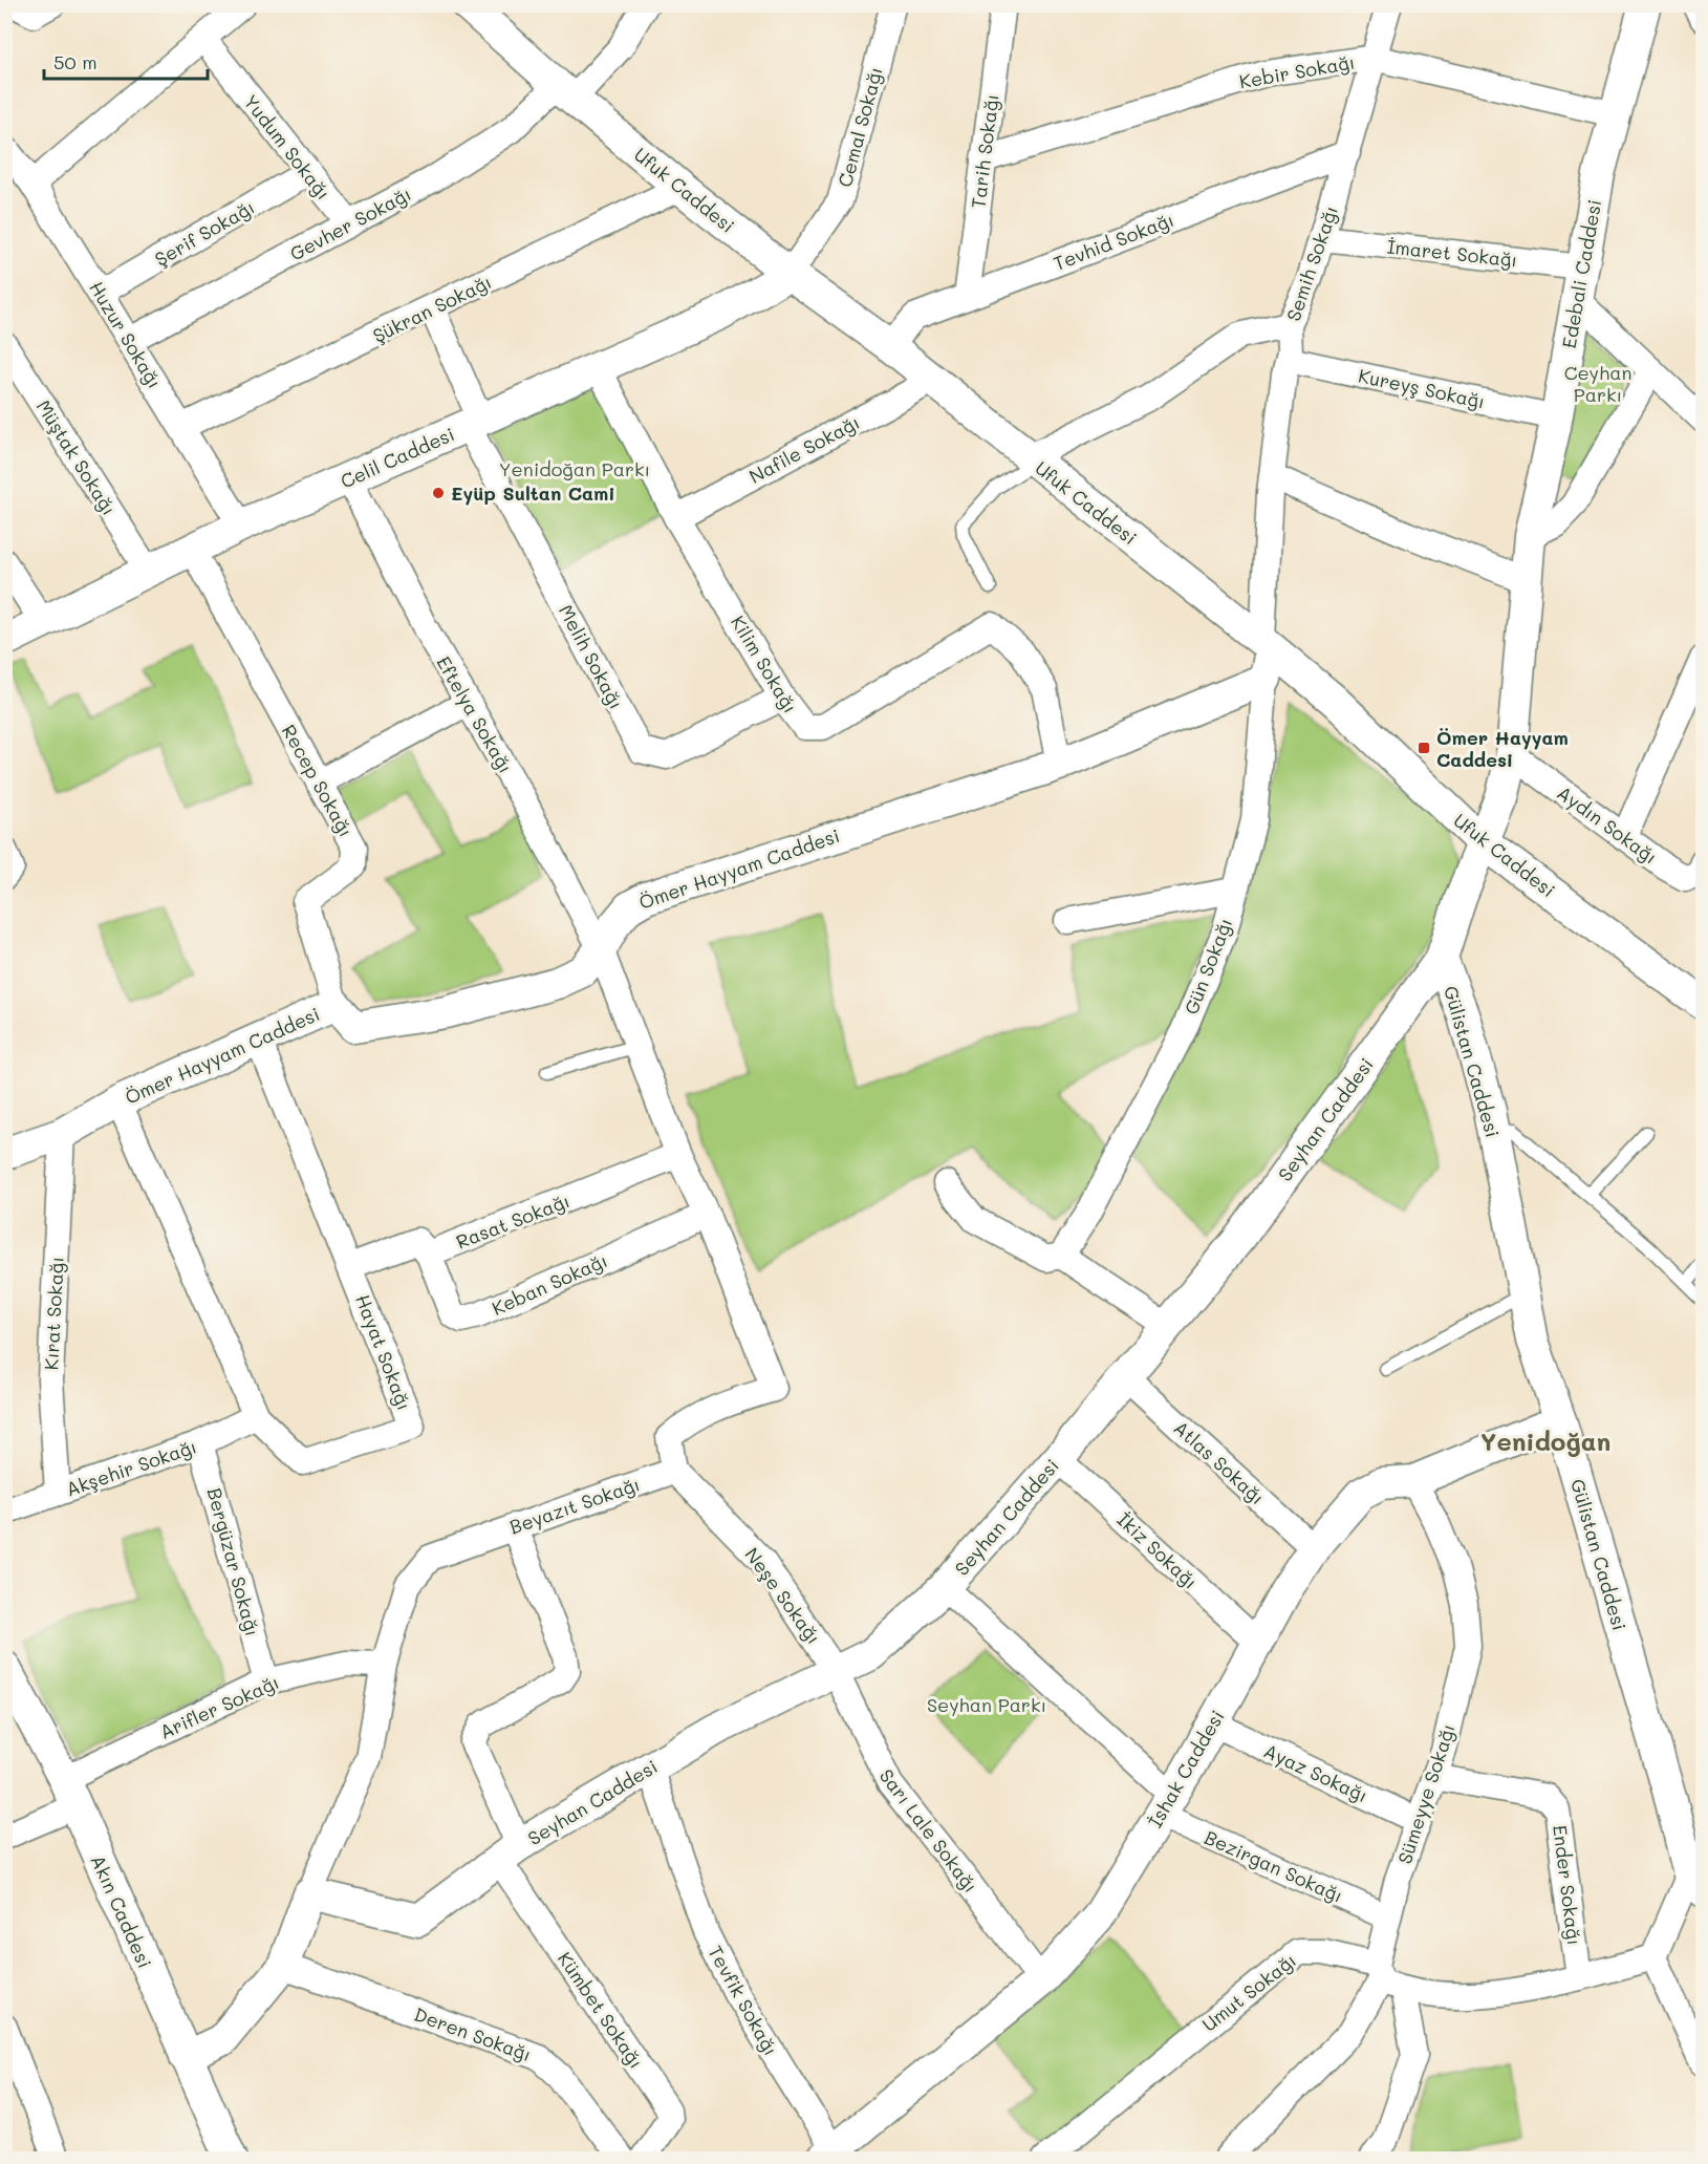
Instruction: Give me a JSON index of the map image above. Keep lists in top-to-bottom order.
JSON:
{
  "streets": {
    "street": [
      "Kebir Sokağı",
      "Cemal Sokağı",
      "Yudum Sokağı",
      "Tarih Sokağı",
      "Ufuk Caddesi",
      "Gevher Sokağı",
      "Şerif Sokağı",
      "Tevhid Sokağı",
      "İmaret Sokağı",
      "Semih Sokağı",
      "Edebali Caddesi",
      "Şükran Sokağı",
      "Huzur Sokağı",
      "Kureyş Sokağı",
      "Nafile Sokağı",
      "Müştak Sokağı",
      "Celil Caddesi",
      "Melih Sokağı",
      "Kilim Sokağı",
      "Eftelya Sokağı",
      "Recep Sokağı",
      "Aydın Sokağı",
      "Ömer Hayyam Caddesi",
      "Gün Sokağı",
      "Gülistan Caddesi",
      "Seyhan Caddesi",
      "Rasat Sokağı",
      "Keban Sokağı",
      "Kırat Sokağı",
      "Hayat Sokağı",
      "Atlas Sokağı",
      "Akşehir Sokağı",
      "Beyazıt Sokağı",
      "İkiz Sokağı",
      "Bergüzar Sokağı",
      "Neşe Sokağı",
      "Arifler Sokağı",
      "İshak Caddesi",
      "Ayaz Sokağı",
      "Sümeyye Sokağı",
      "Sarı Lale Sokağı",
      "Bezirgan Sokağı",
      "Ender Sokağı",
      "Akın Caddesi",
      "Umut Sokağı",
      "Tevfik Sokağı",
      "Kümbet Sokağı",
      "Deren Sokağı"
    ]
  },
  "crossings": [
    ["Kebir Sokağı", "Tarih Sokağı"],
    ["Kebir Sokağı", "Semih Sokağı"],
    ["Kebir Sokağı", "Edebali Caddesi"],
    ["Cemal Sokağı", "Ufuk Caddesi"],
    ["Cemal Sokağı", "Celil Caddesi"],
    ["Yudum Sokağı", "Gevher Sokağı"],
    ["Yudum Sokağı", "Şerif Sokağı"],
    ["Tarih Sokağı", "Tevhid Sokağı"],
    ["Ufuk Caddesi", "Gevher Sokağı"],
    ["Ufuk Caddesi", "Tevhid Sokağı"],
    ["Ufuk Caddesi", "Semih Sokağı"],
    ["Ufuk Caddesi", "Edebali Caddesi"],
    ["Ufuk Caddesi", "Şükran Sokağı"],
    ["Ufuk Caddesi", "Nafile Sokağı"],
    ["Ufuk Caddesi", "Celil Caddesi"],
    ["Ufuk Caddesi", "Ömer Hayyam Caddesi"],
    ["Ufuk Caddesi", "Gün Sokağı"],
    ["Ufuk Caddesi", "Seyhan Caddesi"],
    ["Gevher Sokağı", "Huzur Sokağı"],
    ["Şerif Sokağı", "Huzur Sokağı"],
    ["Tevhid Sokağı", "Semih Sokağı"],
    ["İmaret Sokağı", "Semih Sokağı"],
    ["İmaret Sokağı", "Edebali Caddesi"],
    ["Semih Sokağı", "Kureyş Sokağı"],
    ["Semih Sokağı", "Ömer Hayyam Caddesi"],
    ["Semih Sokağı", "Gün Sokağı"],
    ["Edebali Caddesi", "Kureyş Sokağı"],
    ["Edebali Caddesi", "Aydın Sokağı"],
    ["Edebali Caddesi", "Seyhan Caddesi"],
    ["Şükran Sokağı", "Huzur Sokağı"],
    ["Şükran Sokağı", "Melih Sokağı"],
    ["Huzur Sokağı", "Celil Caddesi"],
    ["Nafile Sokağı", "Kilim Sokağı"],
    ["Müştak Sokağı", "Celil Caddesi"],
    ["Celil Caddesi", "Melih Sokağı"],
    ["Celil Caddesi", "Kilim Sokağı"],
    ["Celil Caddesi", "Eftelya Sokağı"],
    ["Celil Caddesi", "Recep Sokağı"],
    ["Melih Sokağı", "Kilim Sokağı"],
    ["Kilim Sokağı", "Ömer Hayyam Caddesi"],
    ["Eftelya Sokağı", "Ömer Hayyam Caddesi"],
    ["Recep Sokağı", "Ömer Hayyam Caddesi"],
    ["Ömer Hayyam Caddesi", "Gün Sokağı"],
    ["Ömer Hayyam Caddesi", "Kırat Sokağı"],
    ["Ömer Hayyam Caddesi", "Hayat Sokağı"],
    ["Gülistan Caddesi", "Seyhan Caddesi"],
    ["Gülistan Caddesi", "İshak Caddesi"],
    ["Seyhan Caddesi", "Atlas Sokağı"],
    ["Seyhan Caddesi", "Beyazıt Sokağı"],
    ["Seyhan Caddesi", "İkiz Sokağı"],
    ["Seyhan Caddesi", "Neşe Sokağı"],
    ["Seyhan Caddesi", "Sarı Lale Sokağı"],
    ["Seyhan Caddesi", "Bezirgan Sokağı"],
    ["Seyhan Caddesi", "Tevfik Sokağı"],
    ["Seyhan Caddesi", "Kümbet Sokağı"],
    ["Rasat Sokağı", "Keban Sokağı"],
    ["Kırat Sokağı", "Akşehir Sokağı"],
    ["Hayat Sokağı", "Akşehir Sokağı"],
    ["Atlas Sokağı", "İshak Caddesi"],
    ["Akşehir Sokağı", "Bergüzar Sokağı"],
    ["Beyazıt Sokağı", "Neşe Sokağı"],
    ["Beyazıt Sokağı", "Arifler Sokağı"],
    ["Beyazıt Sokağı", "Akın Caddesi"],
    ["Beyazıt Sokağı", "Kümbet Sokağı"],
    ["Beyazıt Sokağı", "Deren Sokağı"],
    ["İkiz Sokağı", "İshak Caddesi"],
    ["Bergüzar Sokağı", "Arifler Sokağı"],
    ["Neşe Sokağı", "Sarı Lale Sokağı"],
    ["Arifler Sokağı", "Akın Caddesi"],
    ["İshak Caddesi", "Ayaz Sokağı"],
    ["İshak Caddesi", "Sümeyye Sokağı"],
    ["İshak Caddesi", "Sarı Lale Sokağı"],
    ["İshak Caddesi", "Bezirgan Sokağı"],
    ["İshak Caddesi", "Tevfik Sokağı"],
    ["Ayaz Sokağı", "Sümeyye Sokağı"],
    ["Sümeyye Sokağı", "Bezirgan Sokağı"],
    ["Sümeyye Sokağı", "Ender Sokağı"],
    ["Sümeyye Sokağı", "Umut Sokağı"],
    ["Ender Sokağı", "Umut Sokağı"]
  ],
  "districts": ["Yenidoğan"],
  "parks": ["Ceyhan Parkı", "Yenidoğan Parkı", "Seyhan Parkı"],
  "places": {
    "other": ["Eyüp Sultan Cami"],
    "transit": ["Ömer Hayyam Caddesi"]
  },
  "scale_bar": "50 m"
}
